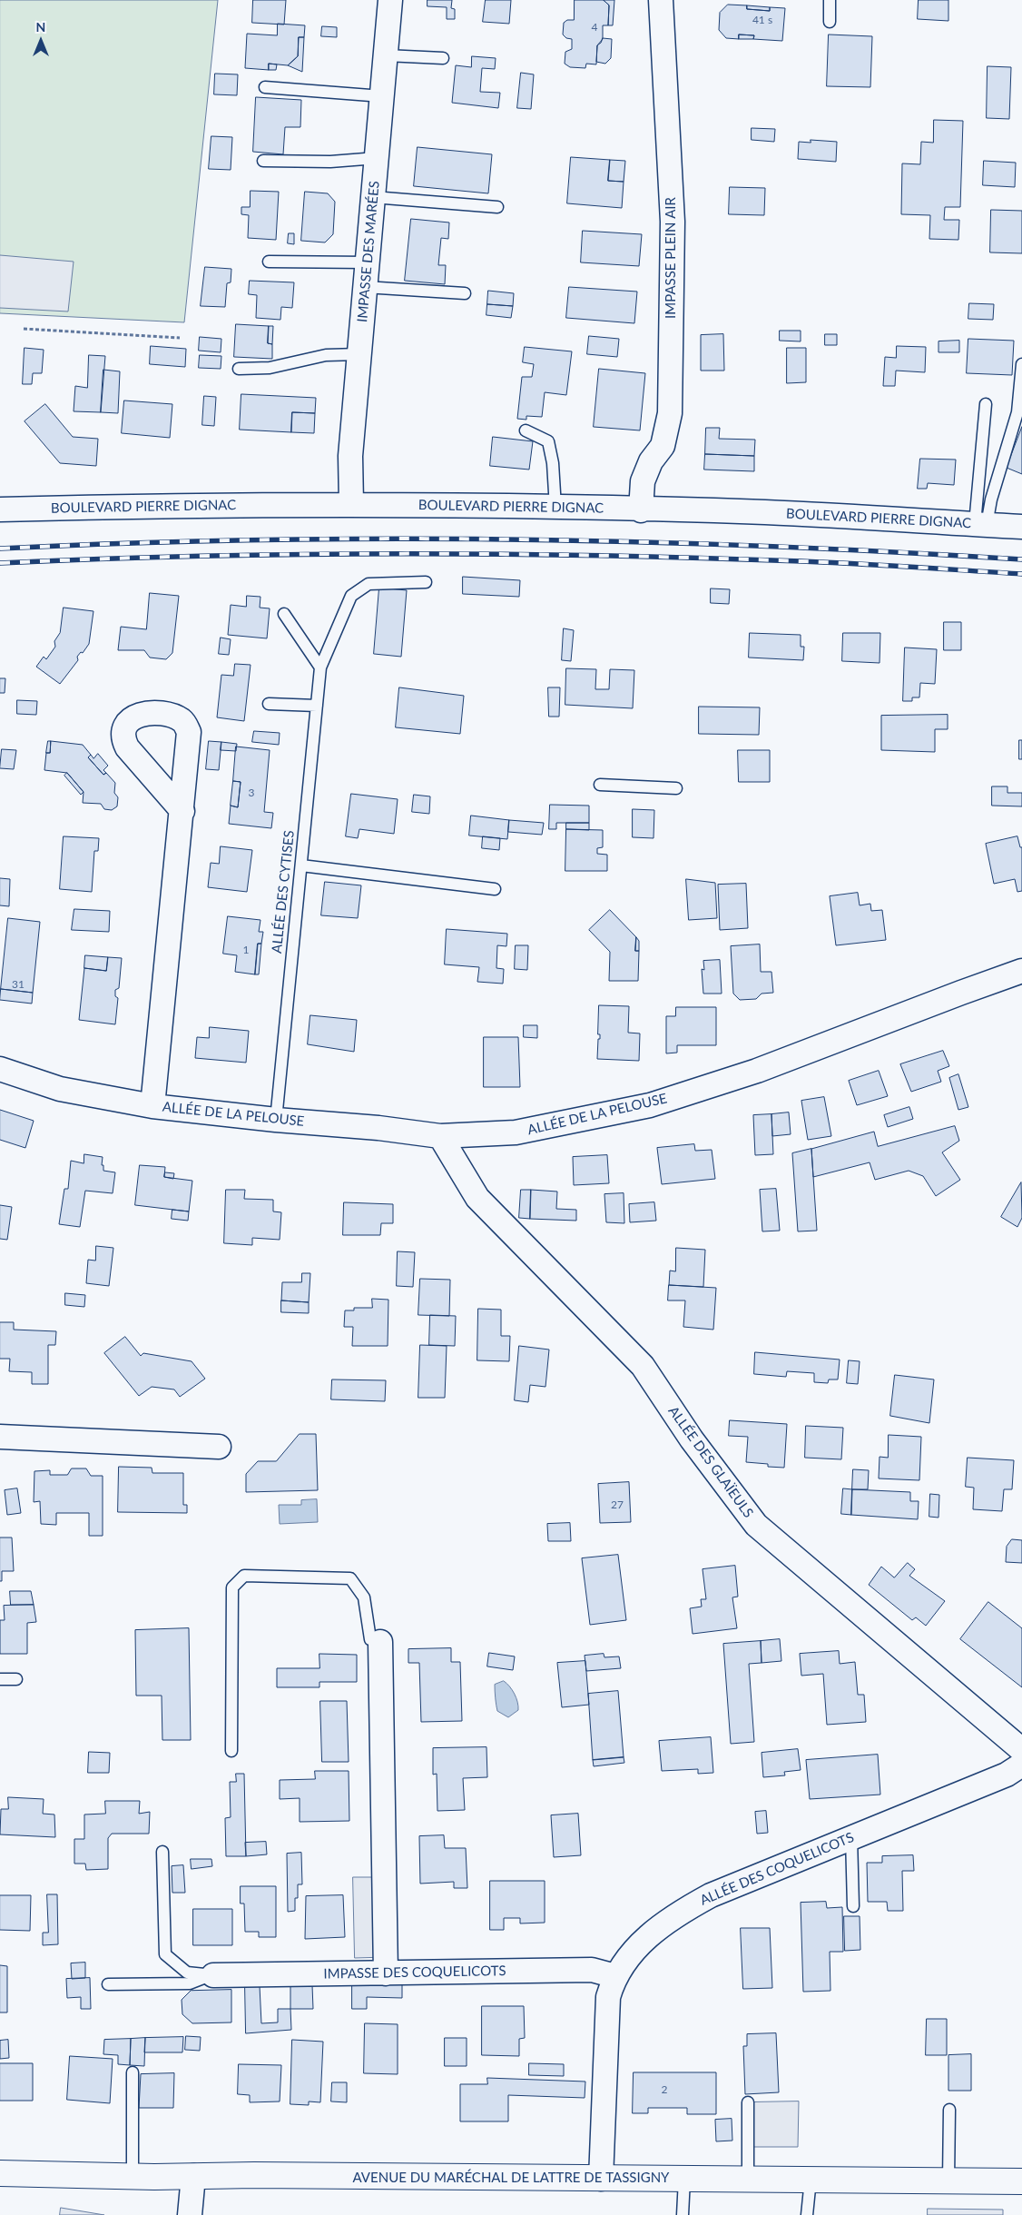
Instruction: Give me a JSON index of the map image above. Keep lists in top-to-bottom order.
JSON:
{
  "streets": {
    "main road": ["AVENUE DU MARÉCHAL DE LATTRE DE TASSIGNY"],
    "street": [
      "IMPASSE DES MARÉES",
      "IMPASSE PLEIN AIR",
      "BOULEVARD PIERRE DIGNAC",
      "ALLÉE DE LA PELOUSE",
      "ALLÉE DES GLAÏEULS",
      "ALLÉE DES COQUELICOTS",
      "IMPASSE DES COQUELICOTS"
    ],
    "lane": ["ALLÉE DES CYTISES"]
  },
  "crossings": [
    ["IMPASSE DES MARÉES", "BOULEVARD PIERRE DIGNAC"],
    ["IMPASSE PLEIN AIR", "BOULEVARD PIERRE DIGNAC"],
    ["ALLÉE DES CYTISES", "ALLÉE DE LA PELOUSE"],
    ["ALLÉE DE LA PELOUSE", "ALLÉE DES GLAÏEULS"],
    ["ALLÉE DES COQUELICOTS", "IMPASSE DES COQUELICOTS"],
    ["ALLÉE DES COQUELICOTS", "AVENUE DU MARÉCHAL DE LATTRE DE TASSIGNY"]
  ],
  "house_numbers": [
    "41 s",
    "4",
    "3",
    "1",
    "31",
    "27",
    "2"
  ],
  "north": "top"
}
